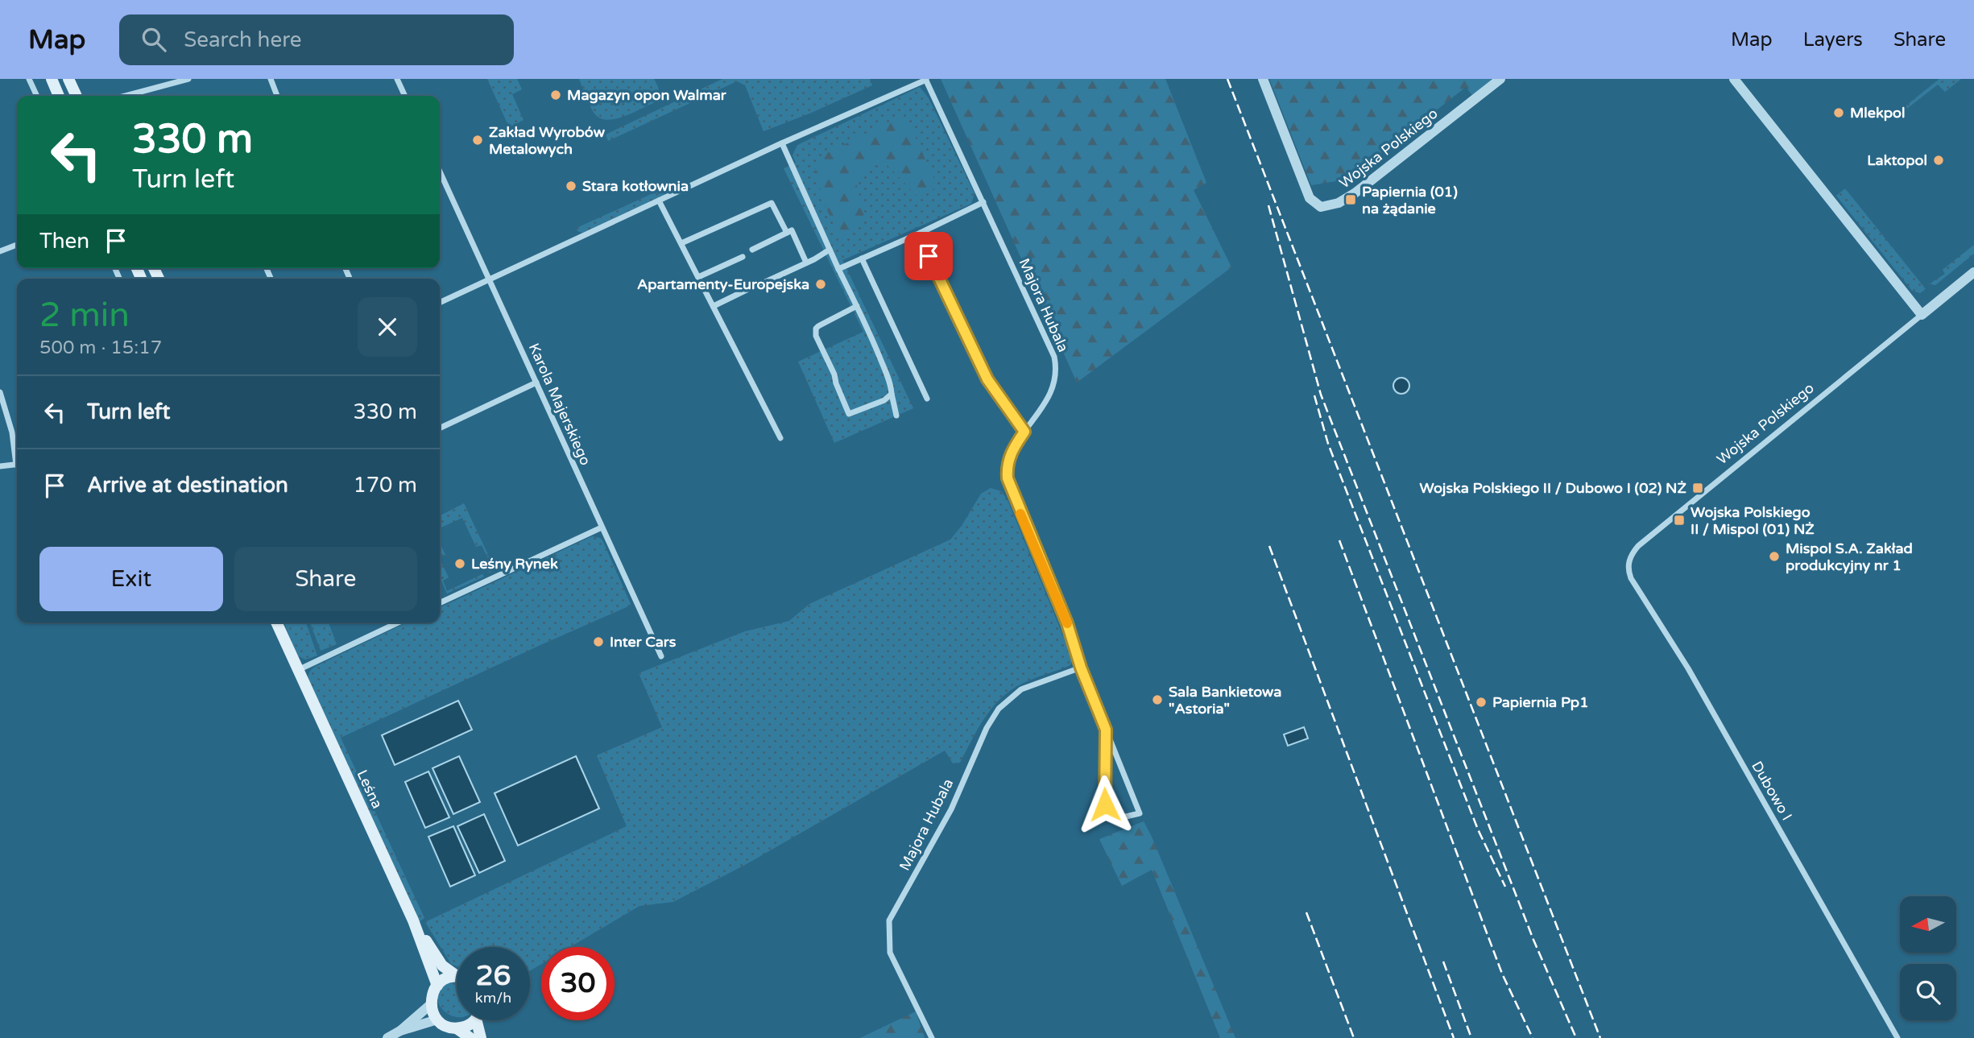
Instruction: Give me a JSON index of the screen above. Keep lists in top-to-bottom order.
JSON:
{
  "streets": {
    "main road": ["Leśna"],
    "street": [
      "Wojska Polskiego",
      "Majora Hubala",
      "Karola Majerskiego",
      "Dubowo I"
    ]
  },
  "crossings": [
    ["Wojska Polskiego", "Dubowo I"]
  ],
  "places": {
    "other": [
      "Magazyn opon Walmar",
      "Mlekpol",
      "Zakład Wyrobów Metalowych",
      "Laktopol",
      "Stara kotłownia",
      "Apartamenty-Europejska",
      "Mispol S.A. Zakład produkcyjny nr 1",
      "Leśny Rynek",
      "Inter Cars",
      "Sala Bankietowa \"Astoria\"",
      "Papiernia Pp1"
    ],
    "transit": ["Papiernia (01) na żądanie", "Wojska Polskiego II / Dubowo I (02) NŻ", "Wojska Polskiego II / Mispol (01) NŻ"]
  },
  "north": "left",
  "page": {
    "header": "Map",
    "search": "Search here",
    "nav": ["Map", "Layers", "Share"],
    "turn": ["330 m", "Turn left"],
    "then": "Then",
    "heading": ["2 min", "500 m · 15:17"],
    "list": [
      {
        "name": "Turn left",
        "value": "330 m"
      },
      {
        "name": "Arrive at destination",
        "value": "170 m"
      }
    ],
    "buttons": ["Exit", "Share"],
    "speed": "26 km/h",
    "limit": "30"
  }
}
